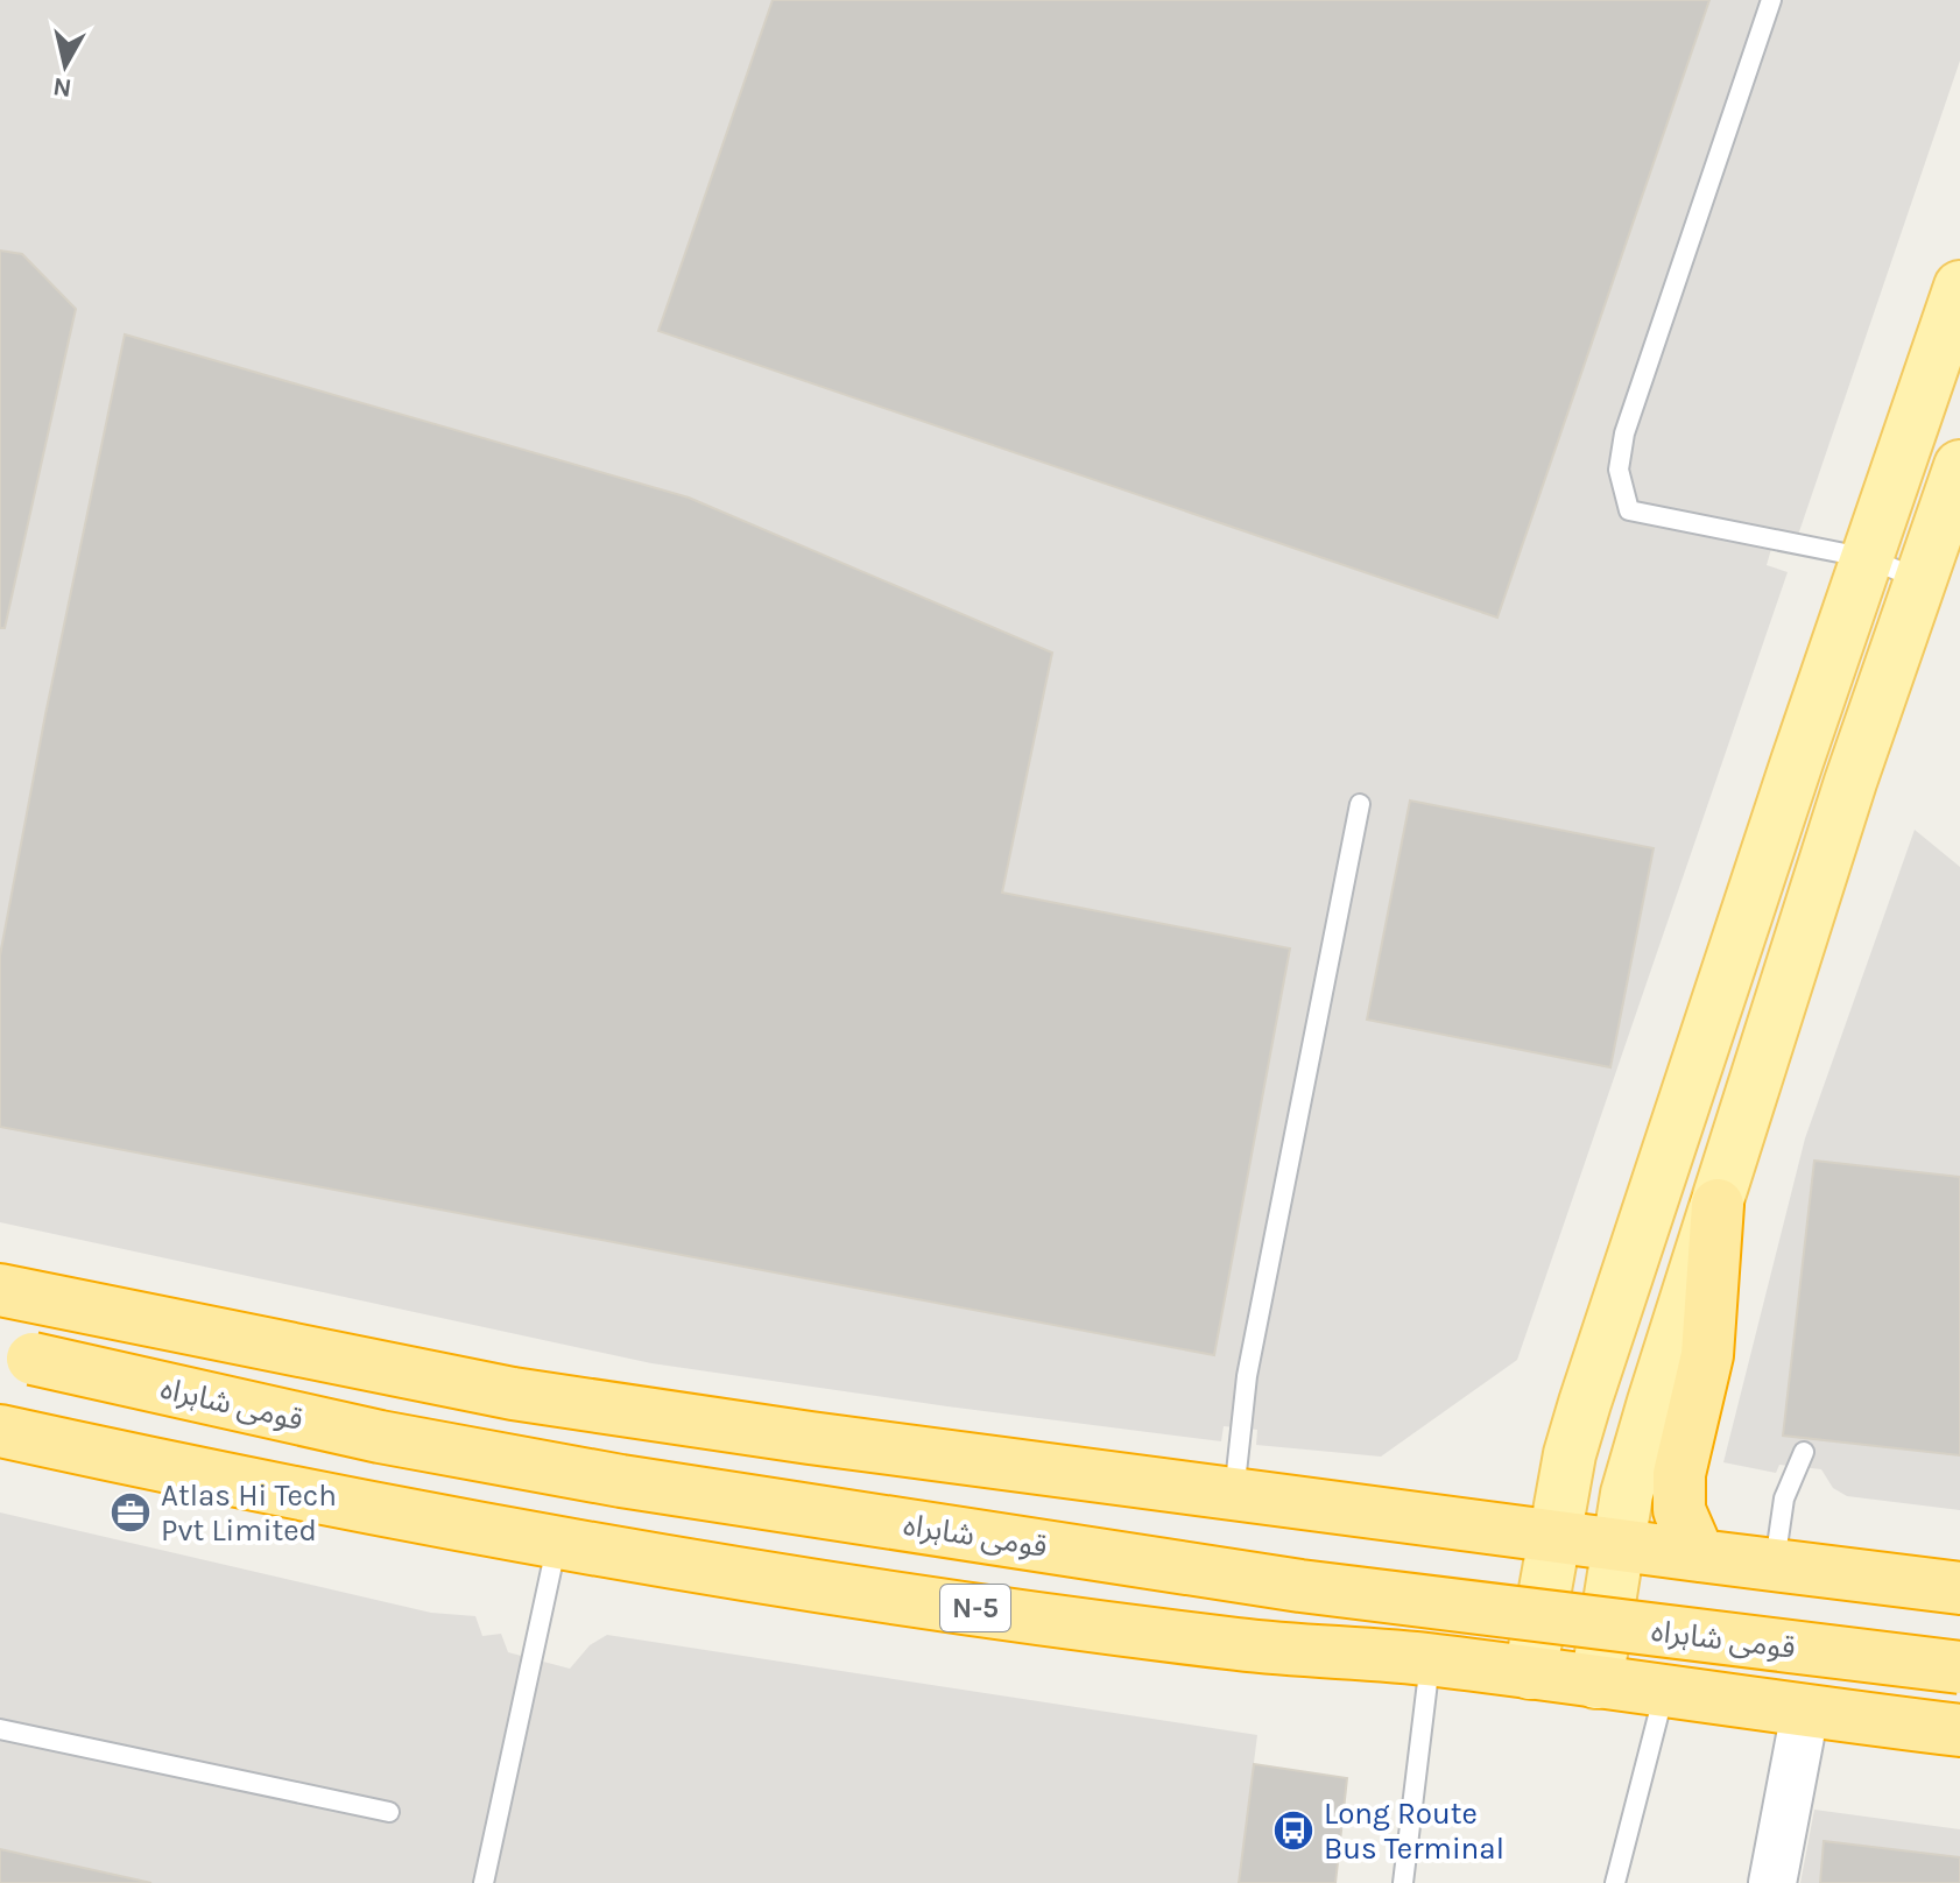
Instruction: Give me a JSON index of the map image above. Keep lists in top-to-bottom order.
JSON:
{
  "streets": {
    "highway": ["قومی شاہراہ", "N-5"]
  },
  "places": {
    "office": ["Atlas Hi Tech Pvt Limited"],
    "bus stop": ["Long Route Bus Terminal"]
  },
  "north": "bottom"
}
